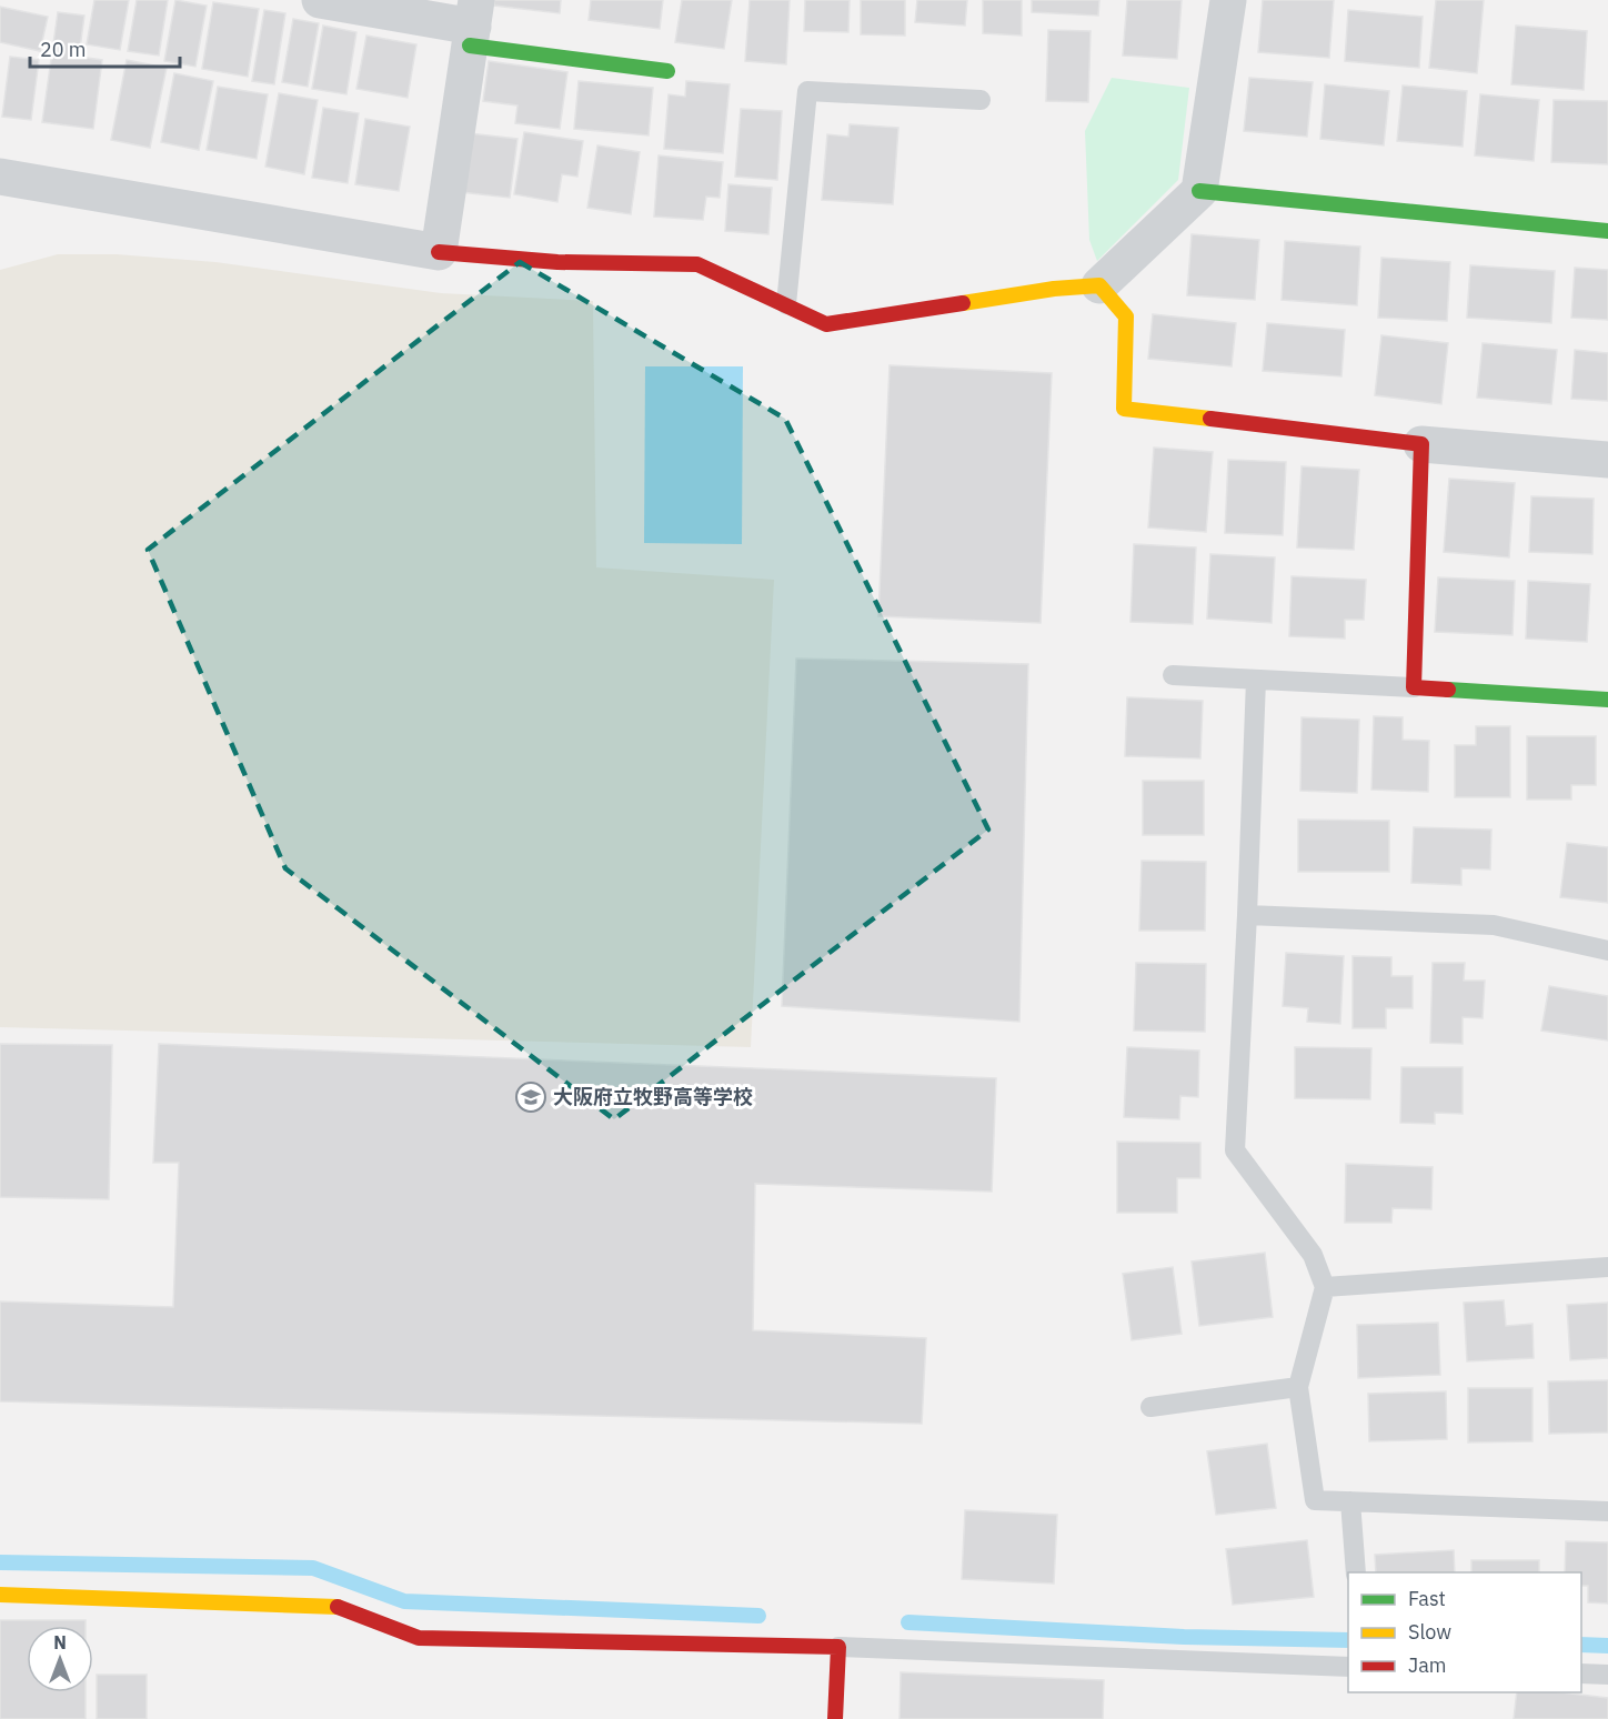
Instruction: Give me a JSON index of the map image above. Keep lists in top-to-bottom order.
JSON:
{
  "places": {
    "school or university": ["大阪府立牧野高等学校"]
  },
  "legend": ["Fast", "Slow", "Jam"],
  "scale_bar": "20 m",
  "north": "top"
}
